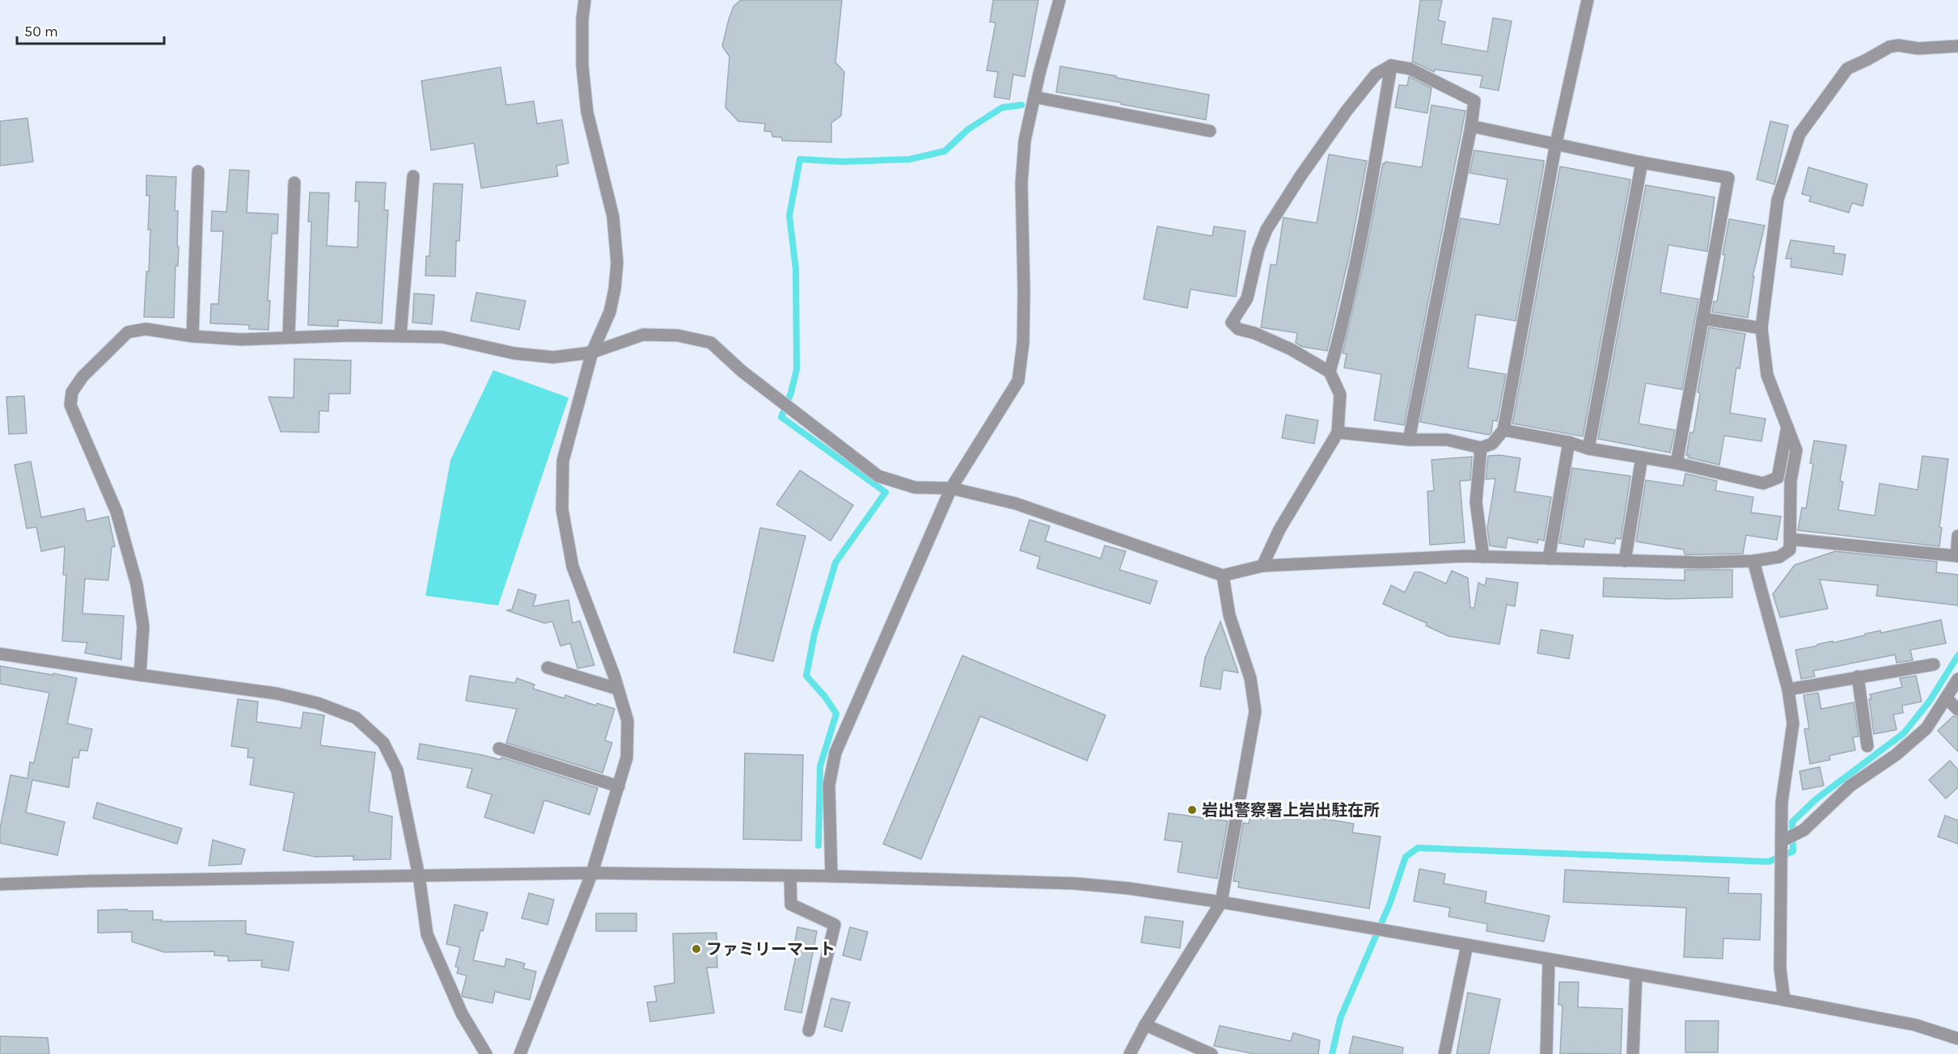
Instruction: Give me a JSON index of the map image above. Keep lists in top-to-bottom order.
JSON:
{
  "places": ["岩出警察署上岩出駐在所", "ファミリーマート"],
  "scale_bar": "50 m"
}
